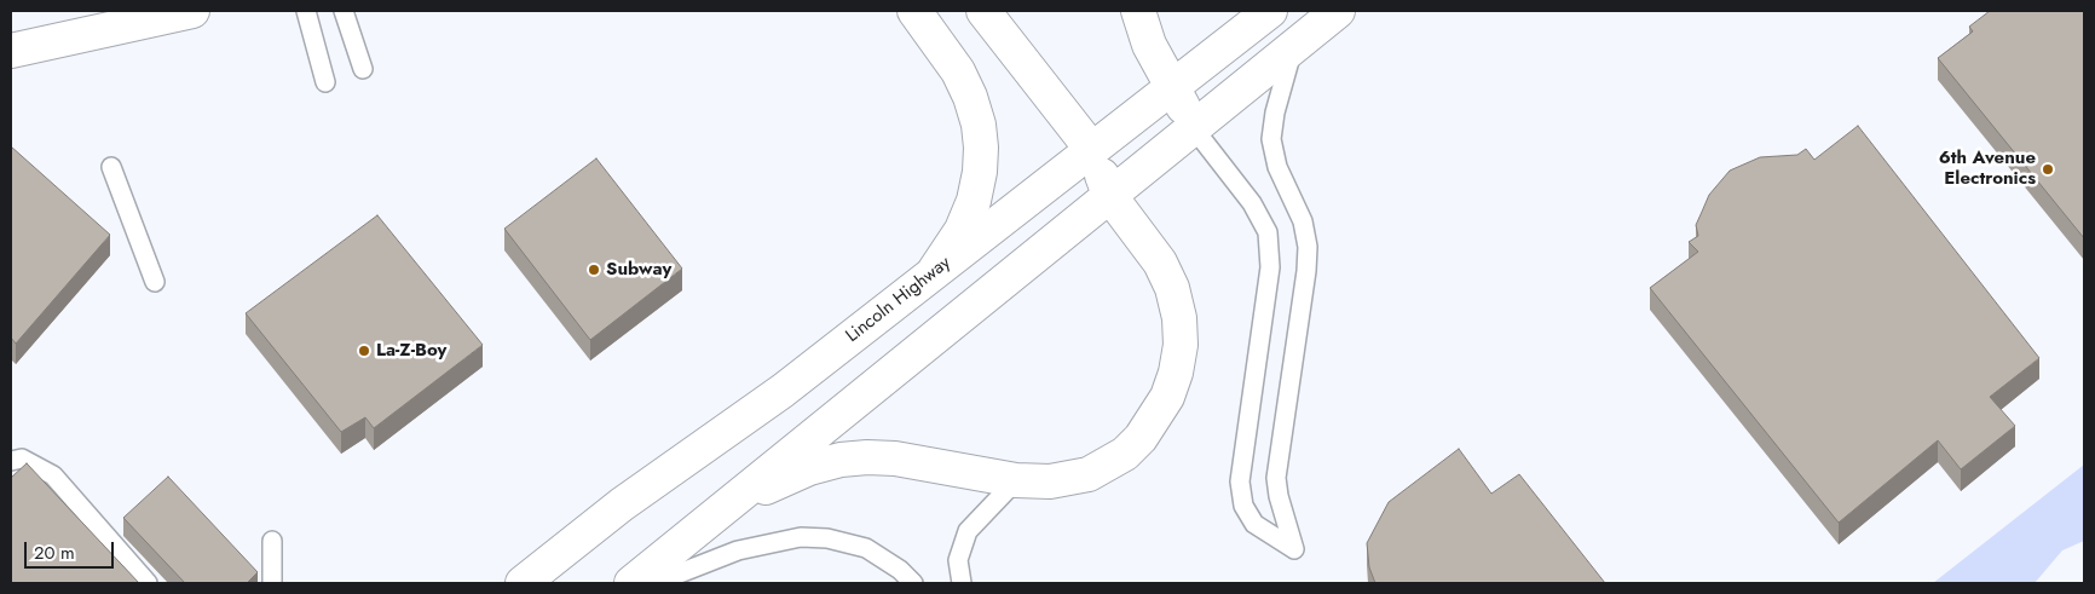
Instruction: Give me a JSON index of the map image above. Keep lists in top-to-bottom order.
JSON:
{
  "streets": {
    "main road": ["Lincoln Highway"]
  },
  "places": ["6th Avenue Electronics", "Subway", "La-Z-Boy"],
  "scale_bar": "20 m"
}
